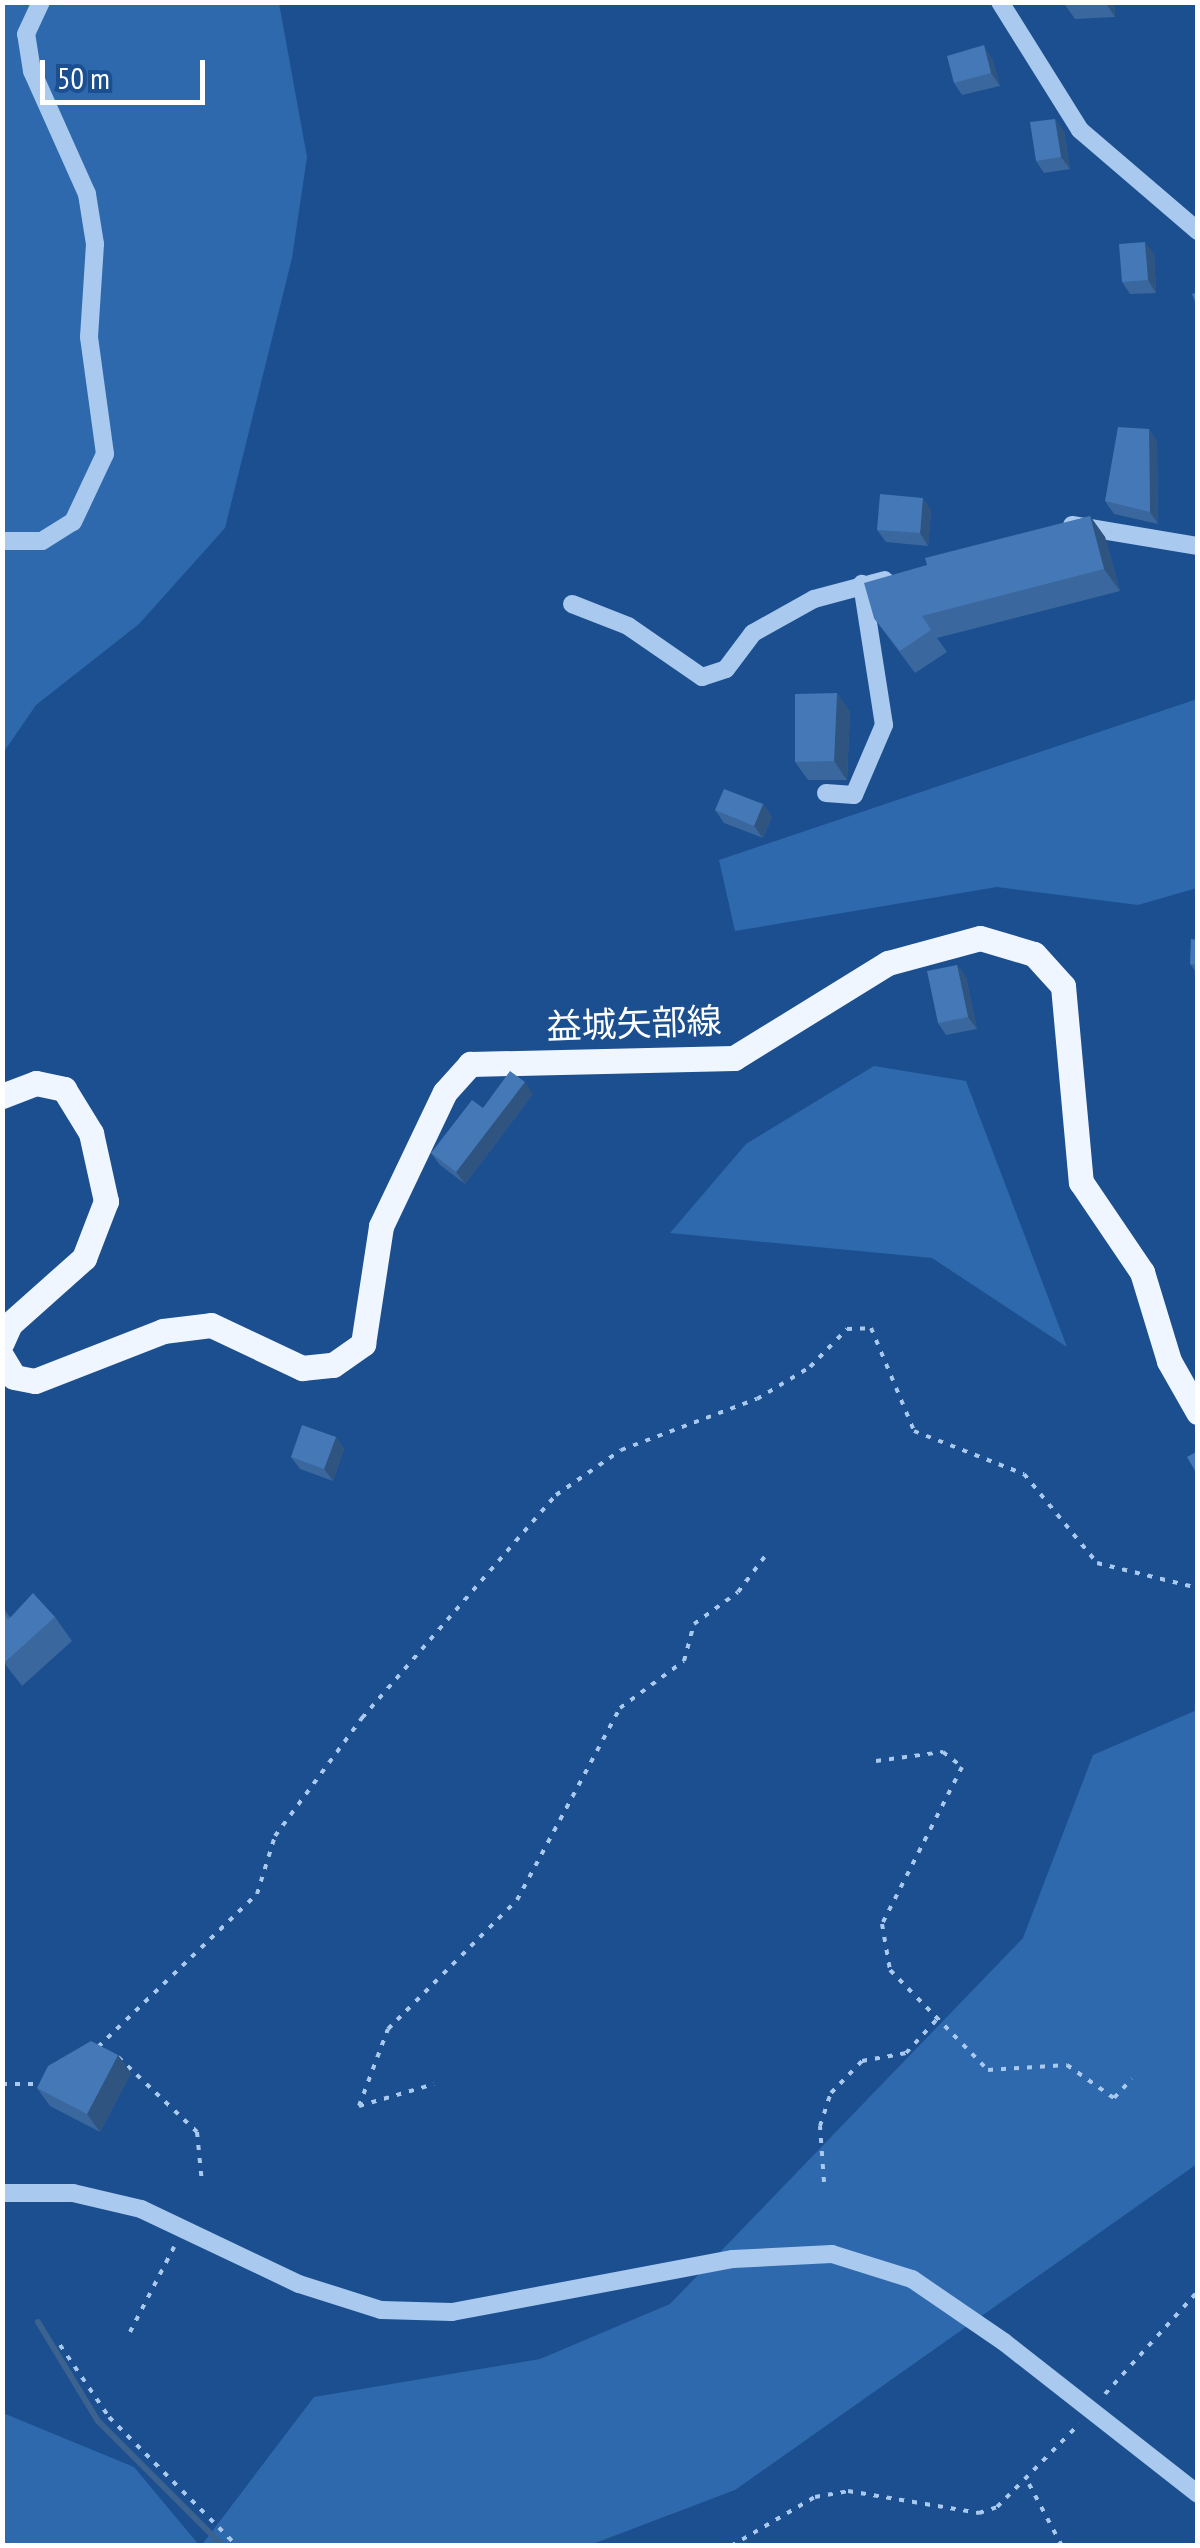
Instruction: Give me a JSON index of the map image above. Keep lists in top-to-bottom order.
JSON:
{
  "streets": {
    "main road": ["益城矢部線"]
  },
  "scale_bar": "50 m"
}
